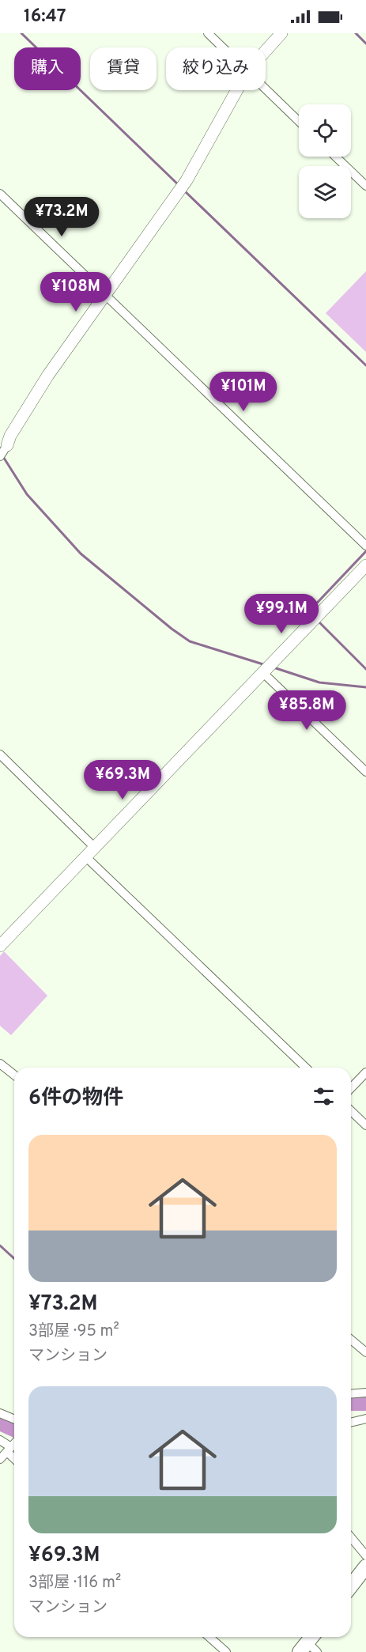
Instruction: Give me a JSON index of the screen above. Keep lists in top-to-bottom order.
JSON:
{
  "page": {
    "status": "16:47",
    "chip": ["購入", "賃貸", "絞り込み"],
    "price": [
      "¥73.2M",
      "¥108M",
      "¥101M",
      "¥99.1M",
      "¥85.8M",
      "¥69.3M"
    ],
    "heading": "6件の物件",
    "list": [
      {
        "name": "¥73.2M",
        "note": "3部屋 · 95 m² · マンション"
      },
      {
        "name": "¥69.3M",
        "note": "3部屋 · 116 m² · マンション"
      }
    ]
  }
}
